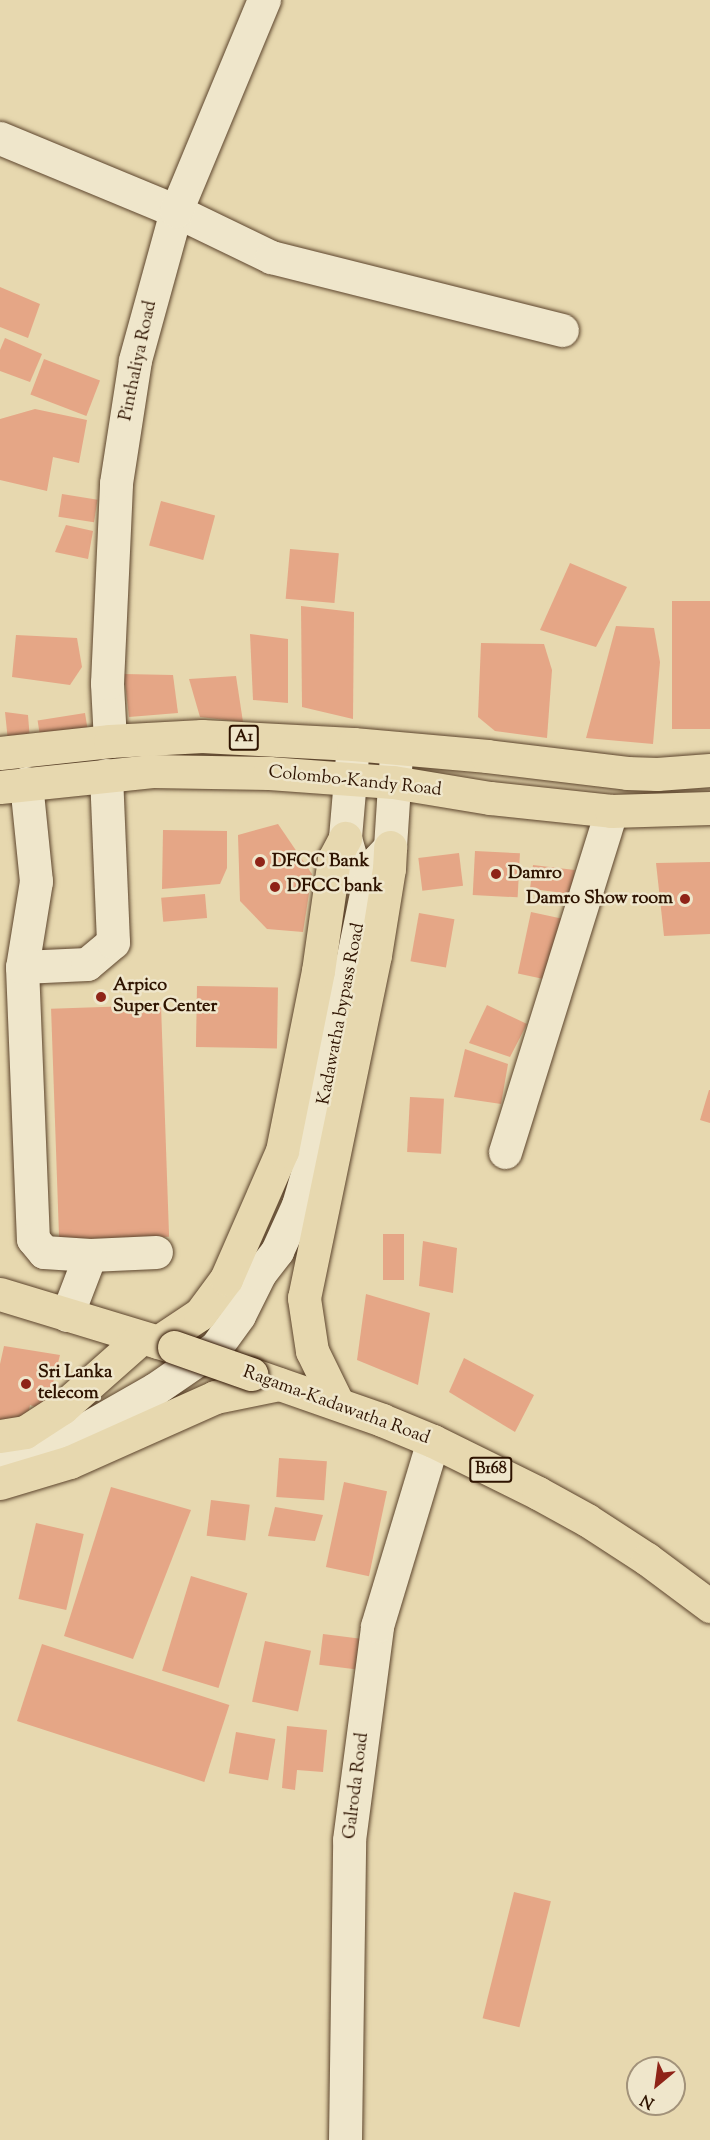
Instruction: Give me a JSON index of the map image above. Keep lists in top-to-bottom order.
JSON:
{
  "streets": {
    "main road": [
      "A1",
      "Colombo-Kandy Road",
      "Ragama-Kadawatha Road",
      "B168"
    ],
    "street": ["Pinthaliya Road", "Kadawatha bypass Road", "Galroda Road"]
  },
  "crossings": [
    ["Pinthaliya Road", "Colombo-Kandy Road"],
    ["Colombo-Kandy Road", "Kadawatha bypass Road"],
    ["Ragama-Kadawatha Road", "Galroda Road"]
  ],
  "places": [
    "DFCC Bank",
    "Damro",
    "DFCC bank",
    "Damro Show room",
    "Arpico Super Center",
    "Sri Lanka telecom"
  ],
  "north": "bottom left"
}
